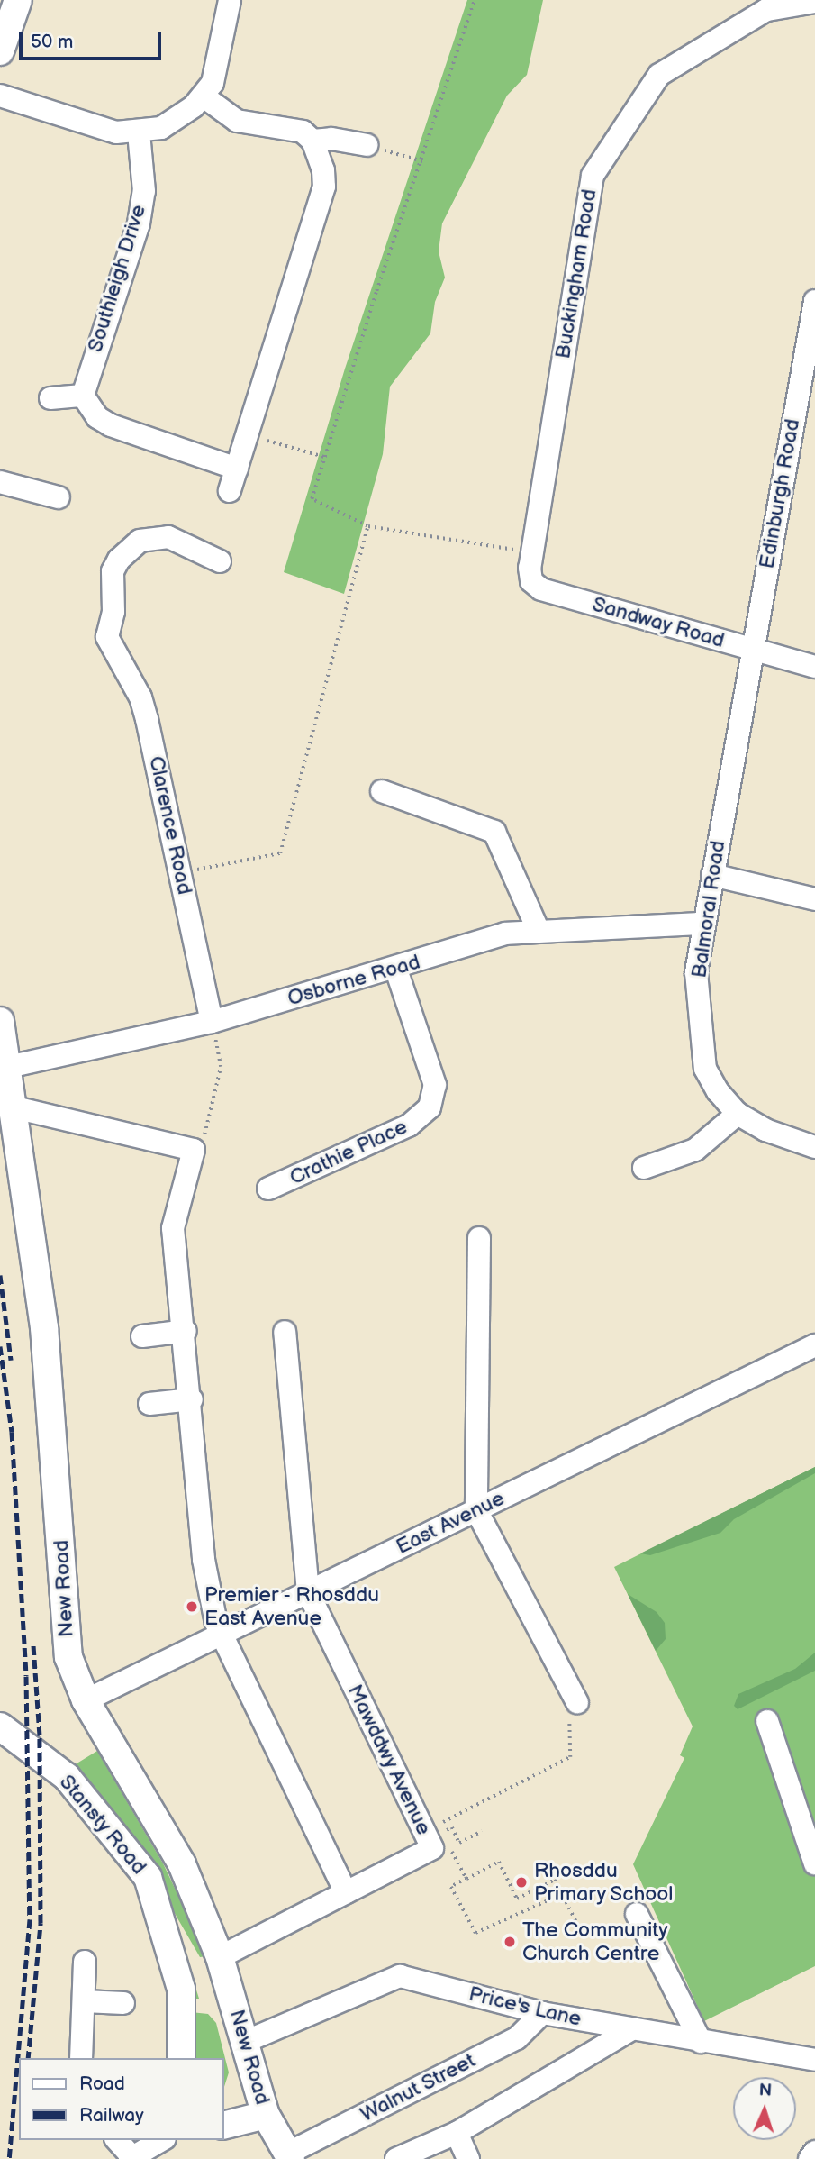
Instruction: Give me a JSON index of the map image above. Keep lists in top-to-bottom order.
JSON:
{
  "streets": {
    "main road": ["New Road", "Stansty Road"],
    "street": [
      "Buckingham Road",
      "Southleigh Drive",
      "Edinburgh Road",
      "Sandway Road",
      "Clarence Road",
      "Balmoral Road",
      "Osborne Road",
      "Crathie Place",
      "East Avenue",
      "Mawddwy Avenue",
      "Price's Lane",
      "Walnut Street"
    ]
  },
  "crossings": [
    ["Buckingham Road", "Sandway Road"],
    ["Edinburgh Road", "Sandway Road"],
    ["Edinburgh Road", "Balmoral Road"],
    ["Sandway Road", "Balmoral Road"],
    ["Clarence Road", "Osborne Road"],
    ["Balmoral Road", "Osborne Road"],
    ["Osborne Road", "Crathie Place"],
    ["Osborne Road", "New Road"],
    ["East Avenue", "New Road"],
    ["East Avenue", "Mawddwy Avenue"],
    ["New Road", "Mawddwy Avenue"],
    ["New Road", "Price's Lane"],
    ["New Road", "Walnut Street"],
    ["Price's Lane", "Walnut Street"]
  ],
  "places": ["Premier - Rhosddu East Avenue", "Rhosddu Primary School", "The Community Church Centre"],
  "legend": ["Road", "Railway"],
  "scale_bar": "50 m",
  "north": "top"
}
